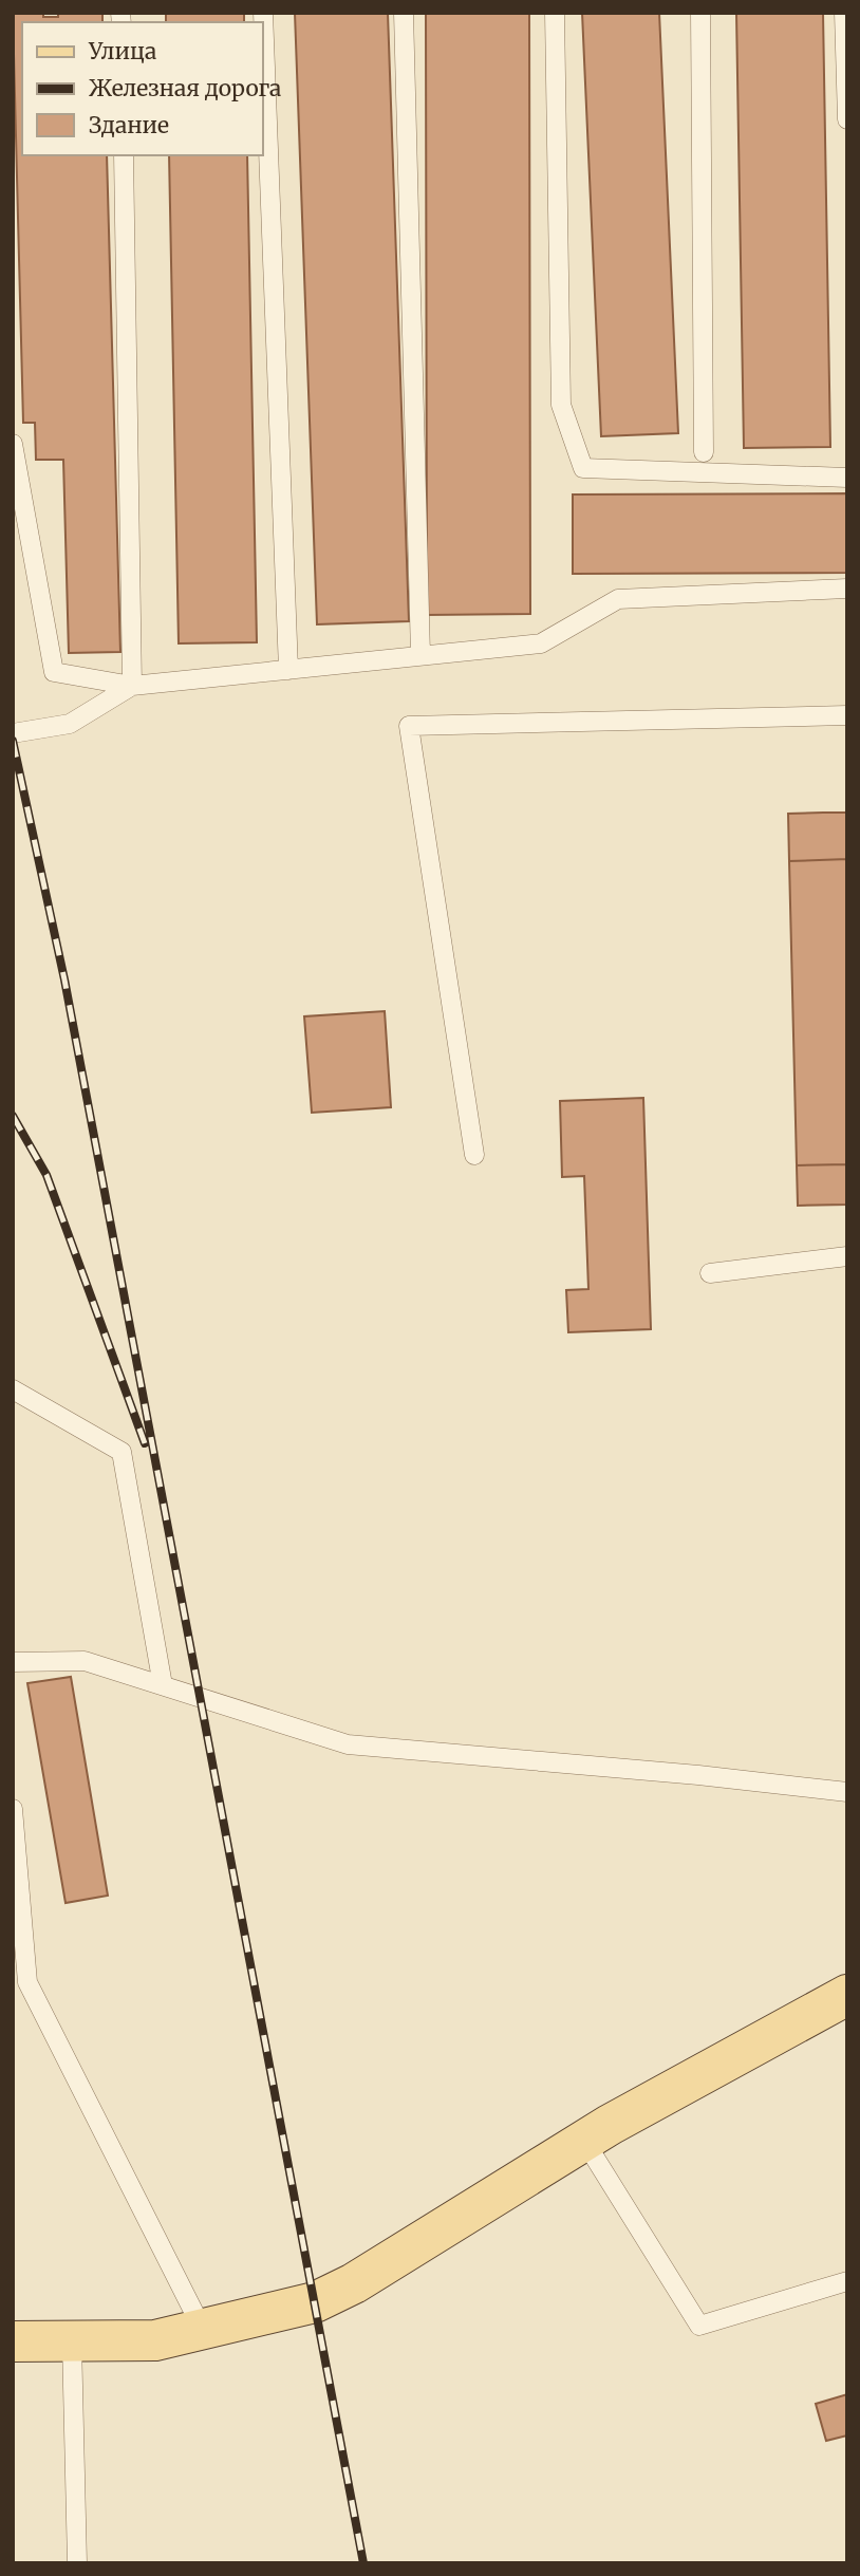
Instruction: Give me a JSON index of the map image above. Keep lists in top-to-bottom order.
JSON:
{
  "legend": ["Улица", "Железная дорога", "Здание"]
}
